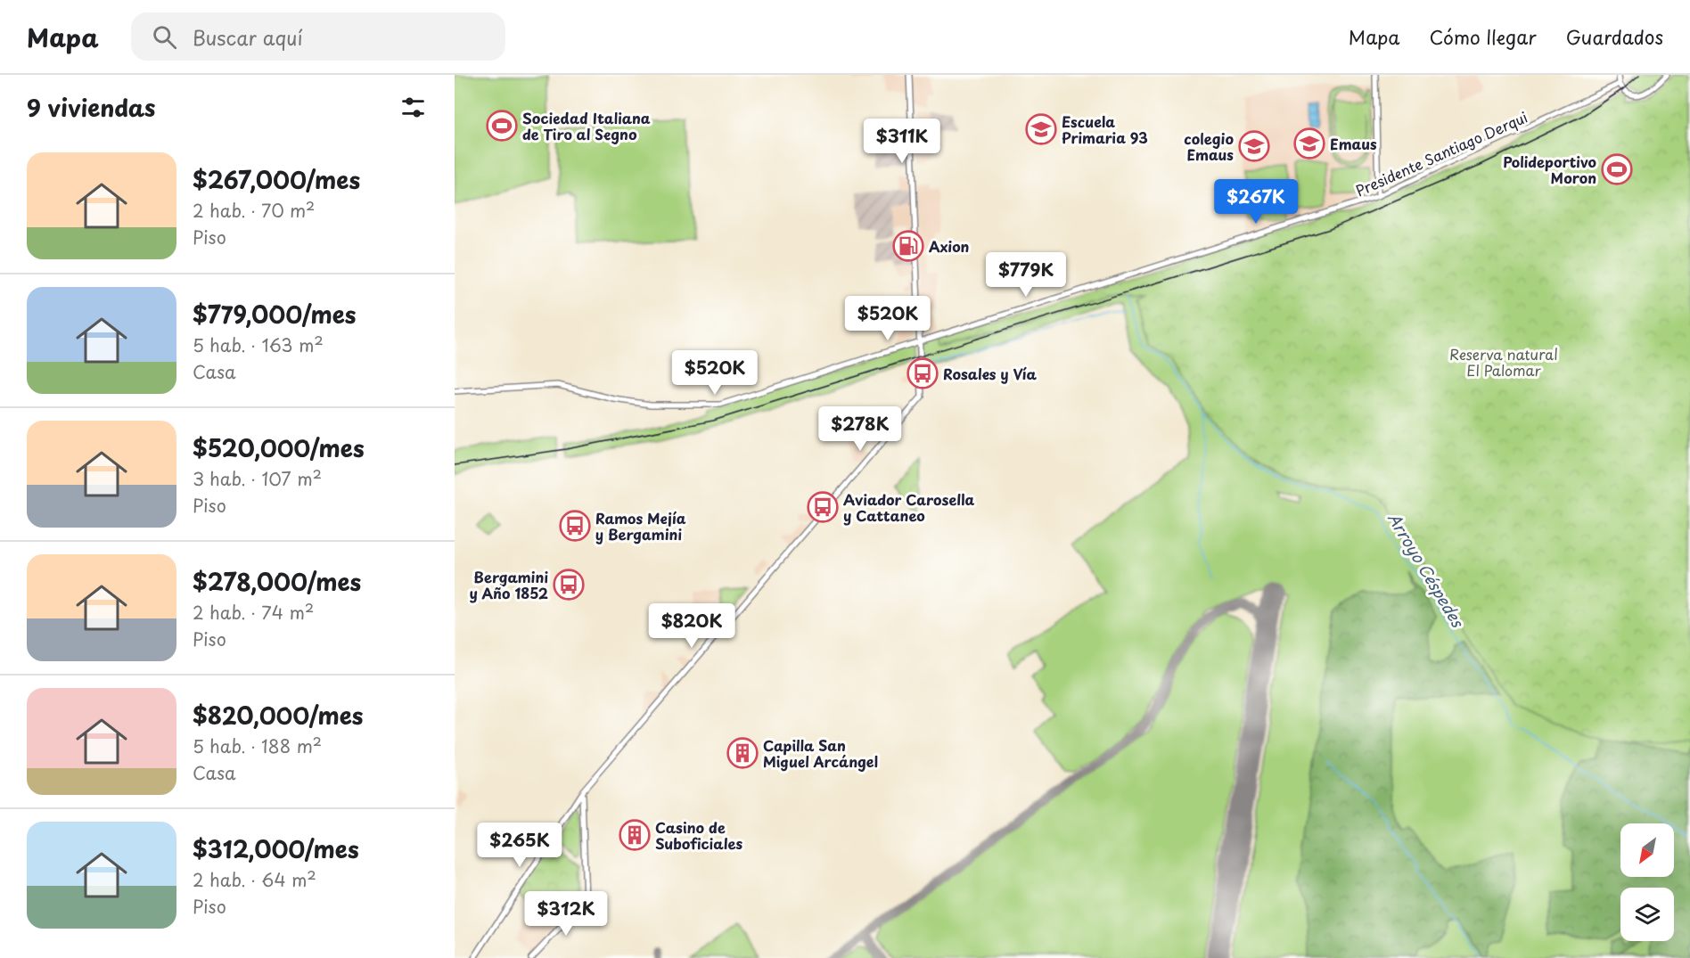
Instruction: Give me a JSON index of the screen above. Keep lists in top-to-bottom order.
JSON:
{
  "streets": {
    "street": ["Presidente Santiago Derqui"]
  },
  "water": ["Arroyo Céspedes"],
  "parks": ["Reserva natural El Palomar"],
  "places": {
    "sports": ["Sociedad Italiana de Tiro al Segno", "Polideportivo Moron"],
    "school or university": ["Escuela Primaria 93", "Emaus", "colegio Emaus"],
    "fuel station": ["Axion"],
    "bus stop": [
      "Rosales y Vía",
      "Aviador Carosella y Cattaneo",
      "Ramos Mejía y Bergamini",
      "Bergamini y Año 1852"
    ],
    "building": ["Capilla San Miguel Arcángel", "Casino de Suboficiales"]
  },
  "north": "bottom left",
  "page": {
    "header": "Mapa",
    "search": "Buscar aquí",
    "nav": ["Mapa", "Cómo llegar", "Guardados"],
    "heading": "9 viviendas",
    "price": [
      "$311K",
      "$267K",
      "$779K",
      "$520K",
      "$520K",
      "$278K",
      "$820K",
      "$265K",
      "$312K"
    ],
    "list": [
      {
        "name": "$267,000/mes",
        "note": "2 hab. · 70 m² · Piso"
      },
      {
        "name": "$779,000/mes",
        "note": "5 hab. · 163 m² · Casa"
      },
      {
        "name": "$520,000/mes",
        "note": "3 hab. · 107 m² · Piso"
      },
      {
        "name": "$278,000/mes",
        "note": "2 hab. · 74 m² · Piso"
      },
      {
        "name": "$820,000/mes",
        "note": "5 hab. · 188 m² · Casa"
      },
      {
        "name": "$312,000/mes",
        "note": "2 hab. · 64 m² · Piso"
      }
    ]
  }
}
